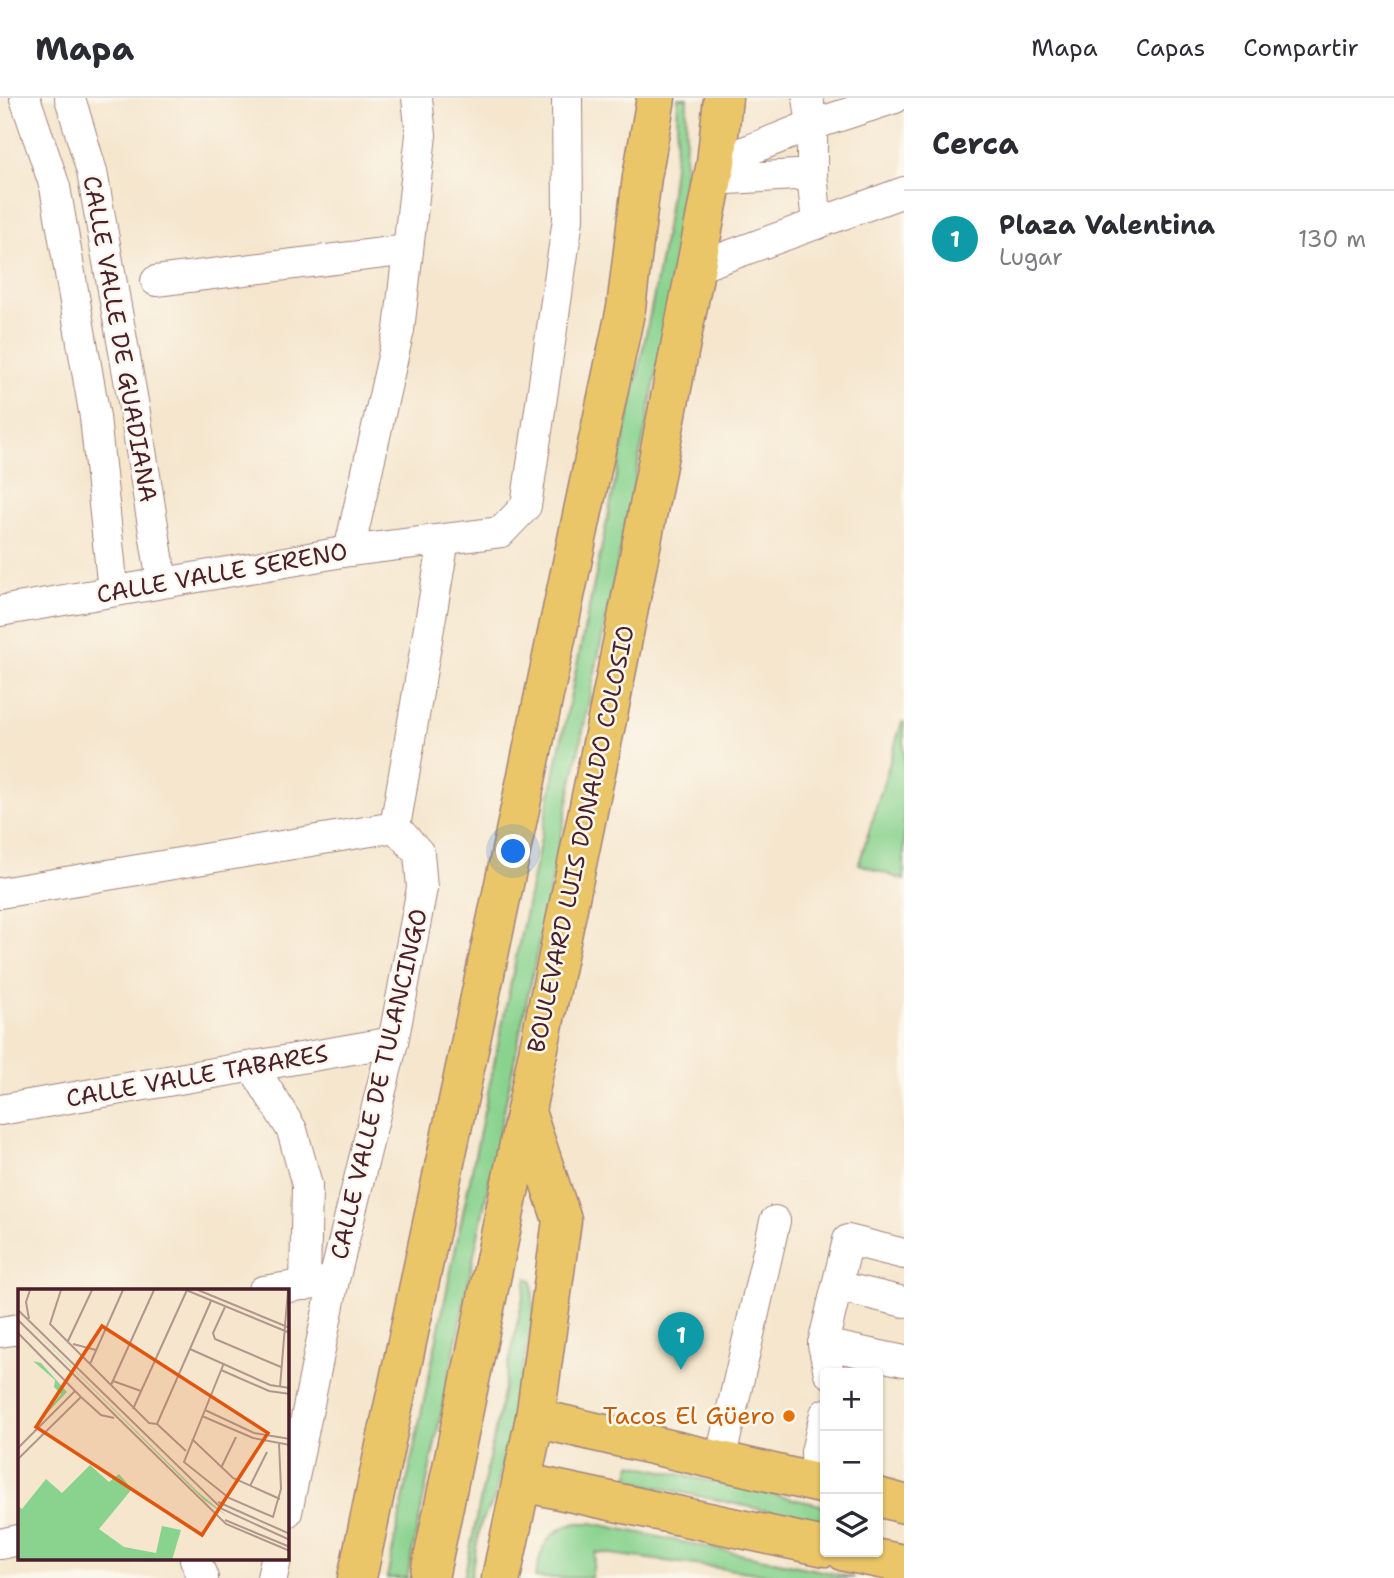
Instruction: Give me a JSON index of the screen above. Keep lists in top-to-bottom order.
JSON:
{
  "streets": {
    "main road": ["BOULEVARD LUIS DONALDO COLOSIO"],
    "street": [
      "CALLE VALLE DE GUADIANA",
      "CALLE VALLE SERENO",
      "CALLE VALLE TABARES",
      "CALLE VALLE DE TULANCINGO"
    ]
  },
  "crossings": [
    ["CALLE VALLE DE GUADIANA", "CALLE VALLE SERENO"],
    ["CALLE VALLE TABARES", "CALLE VALLE DE TULANCINGO"]
  ],
  "places": ["Tacos El Güero"],
  "page": {
    "header": "Mapa",
    "nav": ["Mapa", "Capas", "Compartir"],
    "heading": "Cerca",
    "list": [
      {
        "mark": "1",
        "name": "Plaza Valentina",
        "note": "Lugar",
        "value": "130 m"
      }
    ],
    "pins": "1",
    "map_buttons": ["+", "−"]
  }
}
